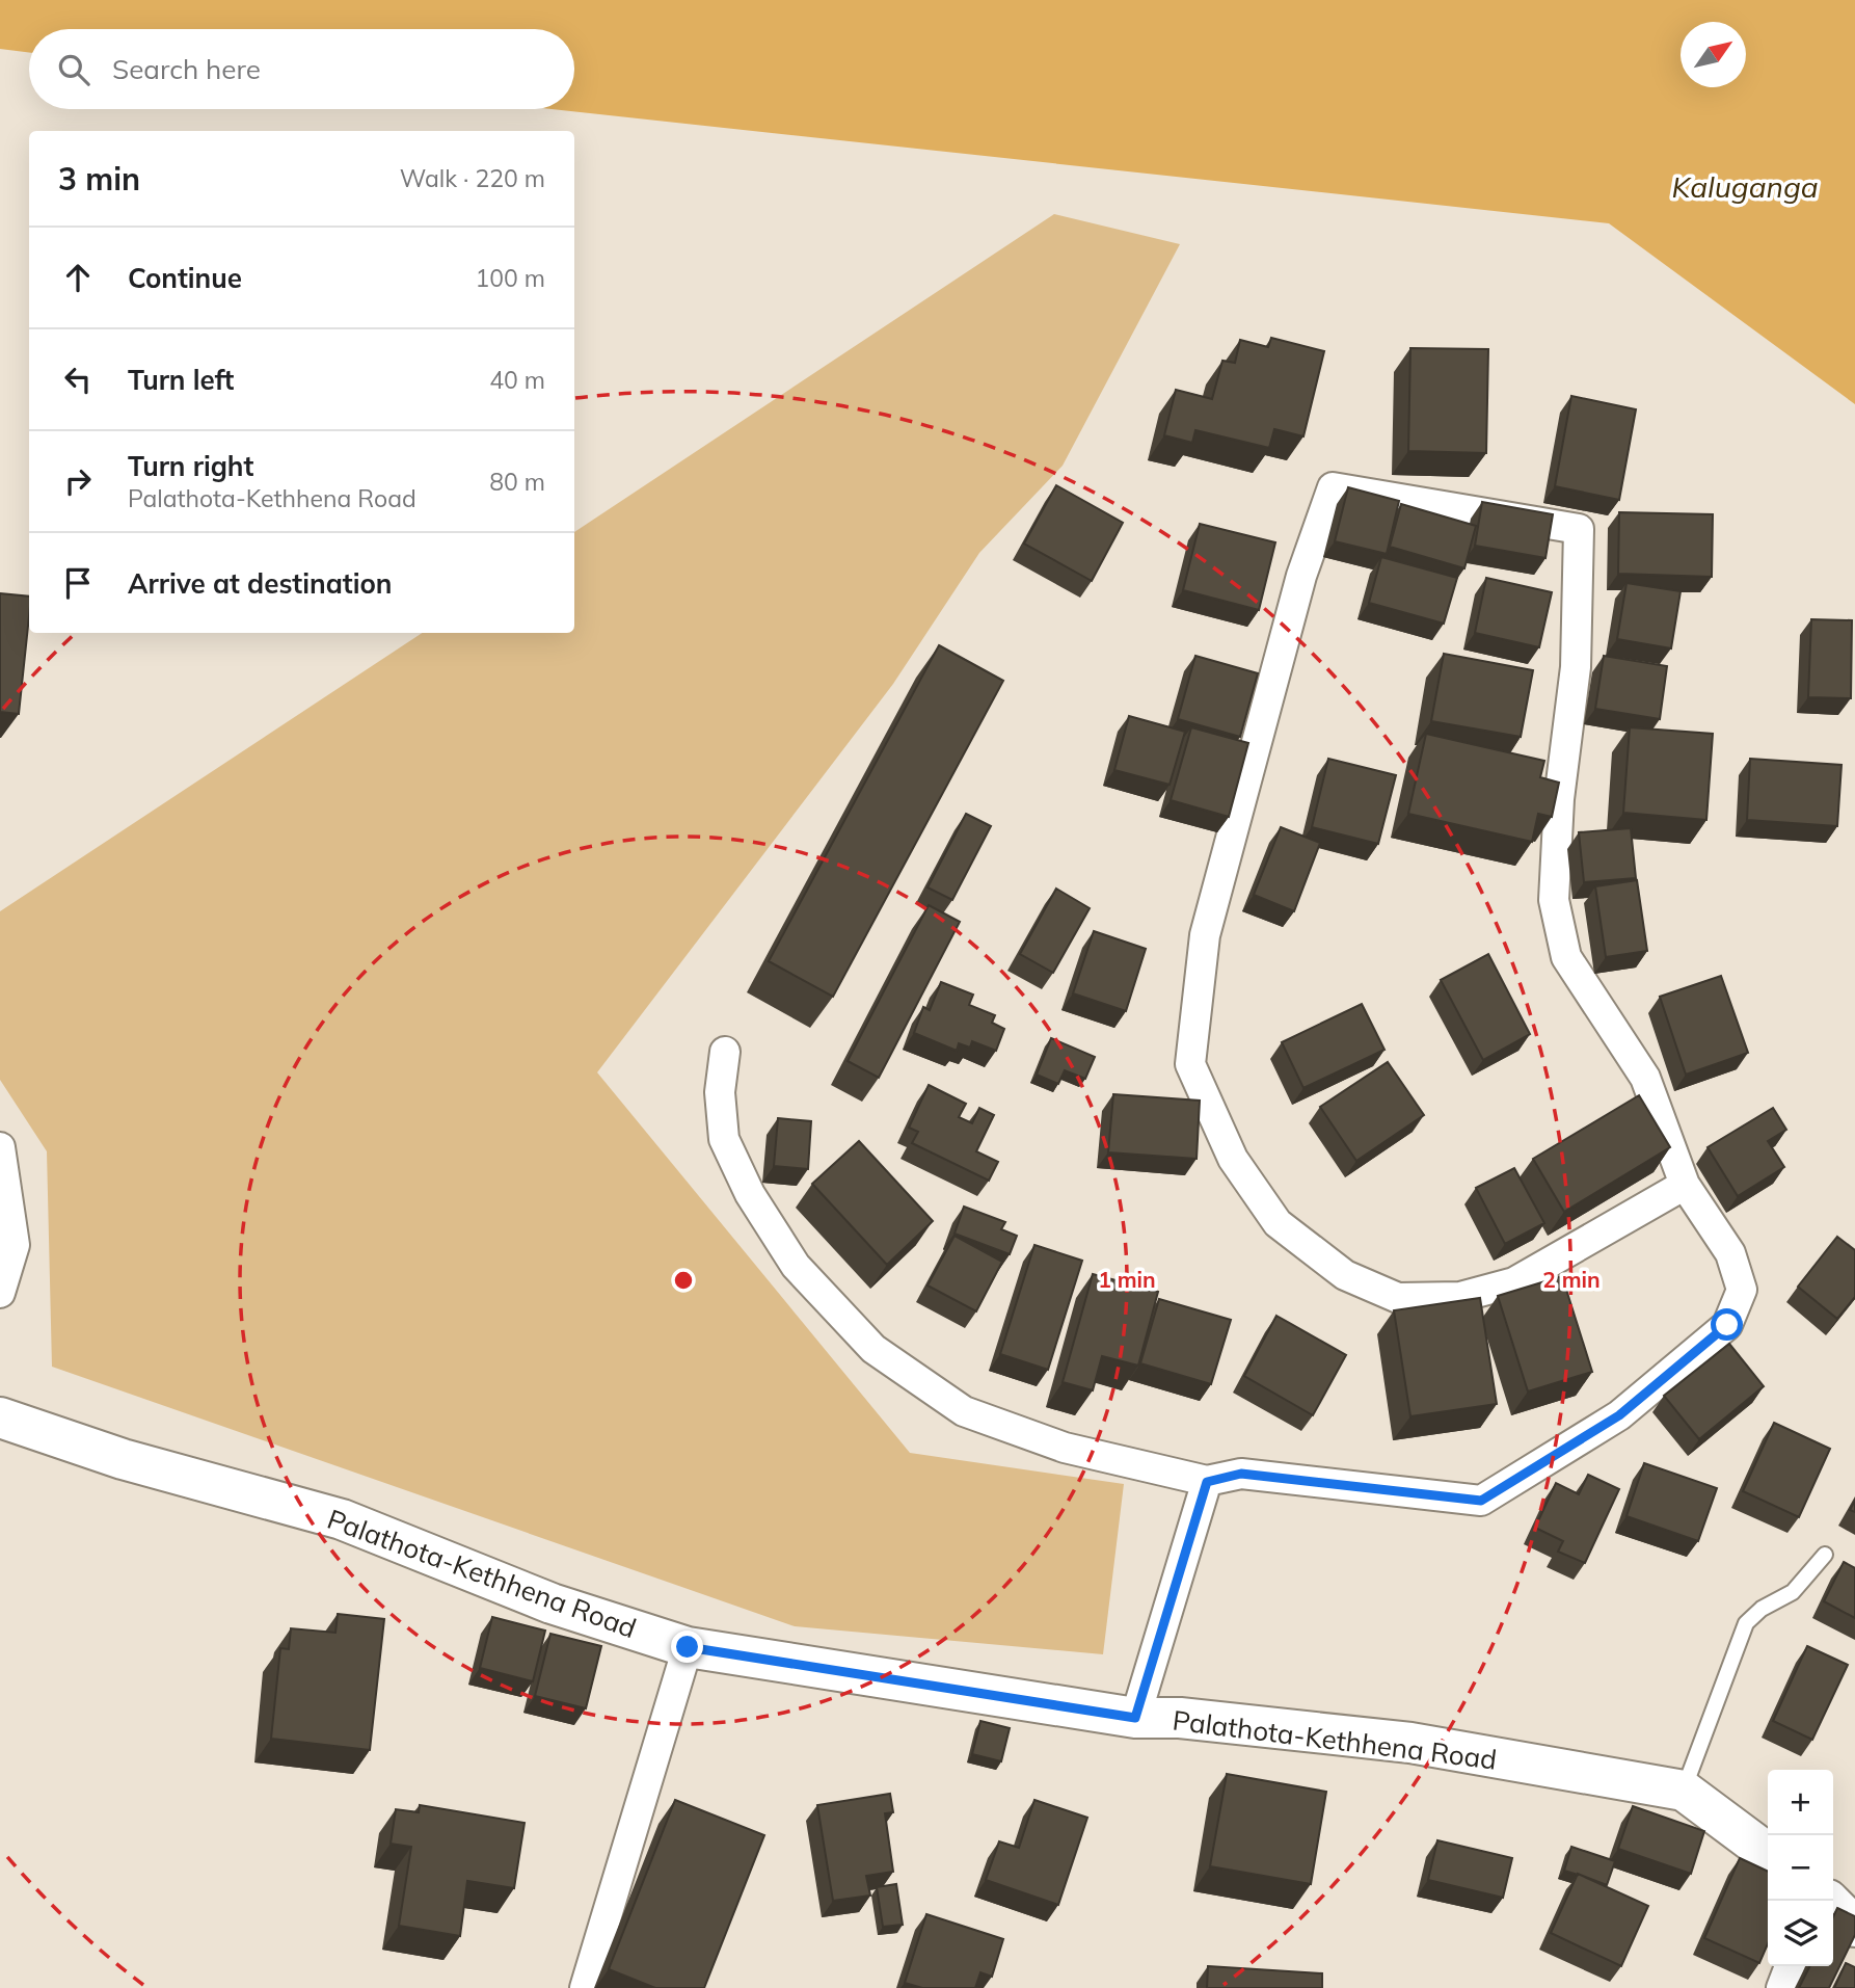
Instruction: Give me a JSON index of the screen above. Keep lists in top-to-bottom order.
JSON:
{
  "streets": {
    "street": ["Palathota-Kethhena Road"]
  },
  "water": ["Kaluganga"],
  "north": "top right",
  "page": {
    "search": "Search here",
    "heading": ["3 min", "Walk · 220 m"],
    "list": [
      ["Continue", "100 m"],
      ["Turn left", "40 m"],
      ["Turn right", "Palathota-Kethhena Road", "80 m"],
      "Arrive at destination"
    ],
    "map_buttons": ["+", "−"]
  },
  "rings": ["1 min", "2 min"]
}
